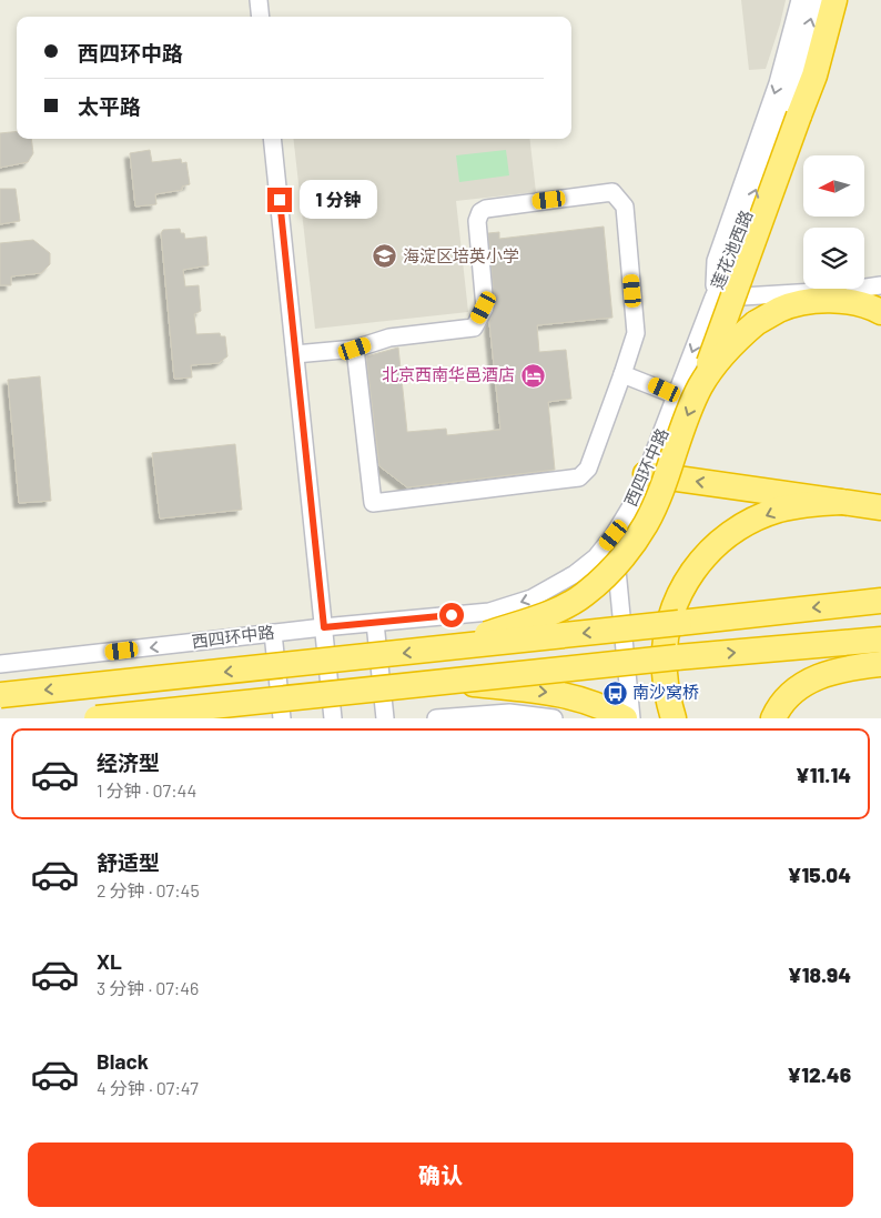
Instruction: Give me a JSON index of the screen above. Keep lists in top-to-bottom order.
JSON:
{
  "streets": {
    "highway": ["西四环中路"],
    "street": ["莲花池西路"]
  },
  "crossings": [
    ["莲花池西路", "西四环中路"]
  ],
  "one_way": ["西四环中路"],
  "places": {
    "school or university": ["海淀区培英小学"],
    "hotel": ["北京西南华邑酒店"],
    "bus stop": ["南沙窝桥"]
  },
  "north": "left",
  "page": {
    "banner": ["西四环中路", "太平路"],
    "bubble": "1 分钟",
    "list": [
      {
        "name": "经济型",
        "note": "1 分钟 · 07:44",
        "value": "¥11.14"
      },
      {
        "name": "舒适型",
        "note": "2 分钟 · 07:45",
        "value": "¥15.04"
      },
      {
        "name": "XL",
        "note": "3 分钟 · 07:46",
        "value": "¥18.94"
      },
      {
        "name": "Black",
        "note": "4 分钟 · 07:47",
        "value": "¥12.46"
      }
    ],
    "buttons": "确认"
  }
}
